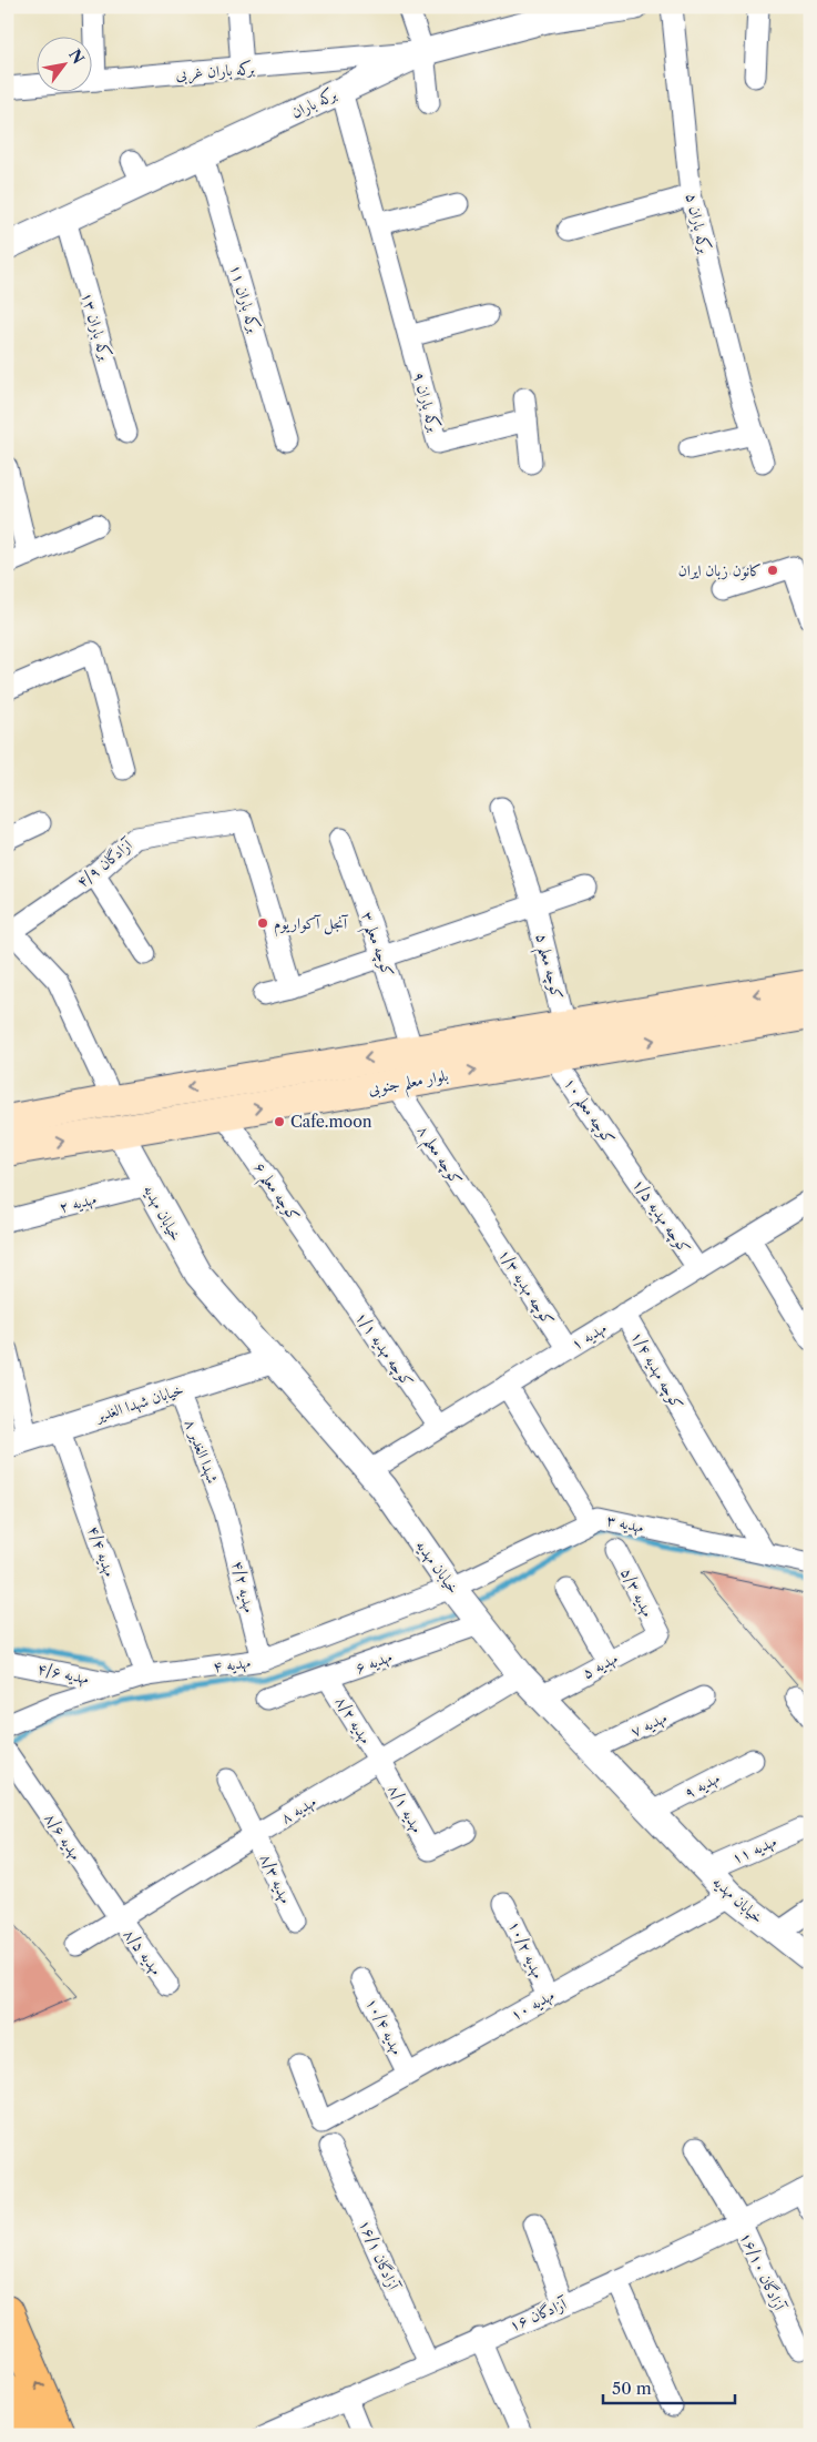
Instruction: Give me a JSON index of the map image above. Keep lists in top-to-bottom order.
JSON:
{
  "streets": {
    "main road": ["بلوار معلم جنوبی"],
    "street": [
      "برکه باران غربی",
      "برکه باران",
      "برکه باران ۵",
      "برکه باران ۱۱",
      "برکه باران ۱۳",
      "برکه باران ۹",
      "آزادگان ۴/۹",
      "کوچه معلم ۳",
      "کوچه معلم ۵",
      "کوچه معلم ۱۰",
      "کوچه معلم ۸",
      "کوچه معلم ۶",
      "مهدیه ۲",
      "خیابان مهدیه",
      "کوچه مهدیه ۱/۵",
      "کوچه مهدیه ۱/۳",
      "مهدیه ۱",
      "کوچه مهدیه ۱/۱",
      "کوچه مهدیه ۱/۴",
      "خیابان شهدا الغدیر",
      "شهدا الغدیر ۸",
      "مهدیه ۳",
      "مهدیه ۴/۴",
      "مهدیه ۴/۲",
      "مهدیه ۵/۳",
      "مهدیه ۶",
      "مهدیه ۴",
      "مهدیه ۵",
      "مهدیه ۴/۶",
      "مهدیه ۸/۲",
      "مهدیه ۷",
      "مهدیه ۹",
      "مهدیه ۸/۱",
      "مهدیه ۸",
      "مهدیه ۸/۶",
      "مهدیه ۱۱",
      "مهدیه ۸/۳",
      "مهدیه ۱۰/۲",
      "مهدیه ۸/۵",
      "مهدیه ۱۰",
      "مهدیه ۱۰/۴",
      "آزادگان ۱۶/۱",
      "آزادگان ۱۶/۱۰",
      "آزادگان ۱۶"
    ]
  },
  "crossings": [
    ["برکه باران غربی", "برکه باران"],
    ["برکه باران", "برکه باران ۱۱"],
    ["برکه باران", "برکه باران ۱۳"],
    ["برکه باران", "برکه باران ۹"],
    ["کوچه معلم ۳", "بلوار معلم جنوبی"],
    ["کوچه معلم ۵", "بلوار معلم جنوبی"],
    ["بلوار معلم جنوبی", "کوچه معلم ۱۰"],
    ["بلوار معلم جنوبی", "کوچه معلم ۸"],
    ["بلوار معلم جنوبی", "کوچه معلم ۶"],
    ["بلوار معلم جنوبی", "خیابان مهدیه"],
    ["کوچه معلم ۱۰", "کوچه مهدیه ۱/۵"],
    ["کوچه معلم ۸", "کوچه مهدیه ۱/۳"],
    ["کوچه معلم ۶", "کوچه مهدیه ۱/۱"],
    ["مهدیه ۲", "خیابان مهدیه"],
    ["خیابان مهدیه", "مهدیه ۱"],
    ["خیابان مهدیه", "خیابان شهدا الغدیر"],
    ["خیابان مهدیه", "مهدیه ۳"],
    ["خیابان مهدیه", "مهدیه ۶"],
    ["خیابان مهدیه", "مهدیه ۴"],
    ["خیابان مهدیه", "مهدیه ۵"],
    ["خیابان مهدیه", "مهدیه ۷"],
    ["خیابان مهدیه", "مهدیه ۹"],
    ["خیابان مهدیه", "مهدیه ۸"],
    ["خیابان مهدیه", "مهدیه ۱۱"],
    ["خیابان مهدیه", "مهدیه ۱۰"],
    ["کوچه مهدیه ۱/۵", "مهدیه ۱"],
    ["کوچه مهدیه ۱/۳", "مهدیه ۱"],
    ["مهدیه ۱", "کوچه مهدیه ۱/۱"],
    ["مهدیه ۱", "کوچه مهدیه ۱/۴"],
    ["کوچه مهدیه ۱/۴", "مهدیه ۳"],
    ["خیابان شهدا الغدیر", "شهدا الغدیر ۸"],
    ["خیابان شهدا الغدیر", "مهدیه ۴/۴"],
    ["شهدا الغدیر ۸", "مهدیه ۴/۲"],
    ["مهدیه ۳", "مهدیه ۴"],
    ["مهدیه ۴/۴", "مهدیه ۴"],
    ["مهدیه ۴/۲", "مهدیه ۴"],
    ["مهدیه ۵/۳", "مهدیه ۵"],
    ["مهدیه ۶", "مهدیه ۸/۲"],
    ["مهدیه ۴", "مهدیه ۴/۶"],
    ["مهدیه ۸/۲", "مهدیه ۸/۱"],
    ["مهدیه ۸/۲", "مهدیه ۸"],
    ["مهدیه ۸/۱", "مهدیه ۸"],
    ["مهدیه ۸", "مهدیه ۸/۶"],
    ["مهدیه ۸", "مهدیه ۸/۳"],
    ["مهدیه ۸", "مهدیه ۸/۵"],
    ["مهدیه ۸/۶", "مهدیه ۸/۵"],
    ["مهدیه ۱۰/۲", "مهدیه ۱۰"],
    ["مهدیه ۱۰", "مهدیه ۱۰/۴"],
    ["آزادگان ۱۶/۱", "آزادگان ۱۶"],
    ["آزادگان ۱۶/۱۰", "آزادگان ۱۶"]
  ],
  "places": ["کانون زبان ایران", "آنجل آکواریوم", "Cafe.moon"],
  "scale_bar": "50 m",
  "north": "top right"
}
